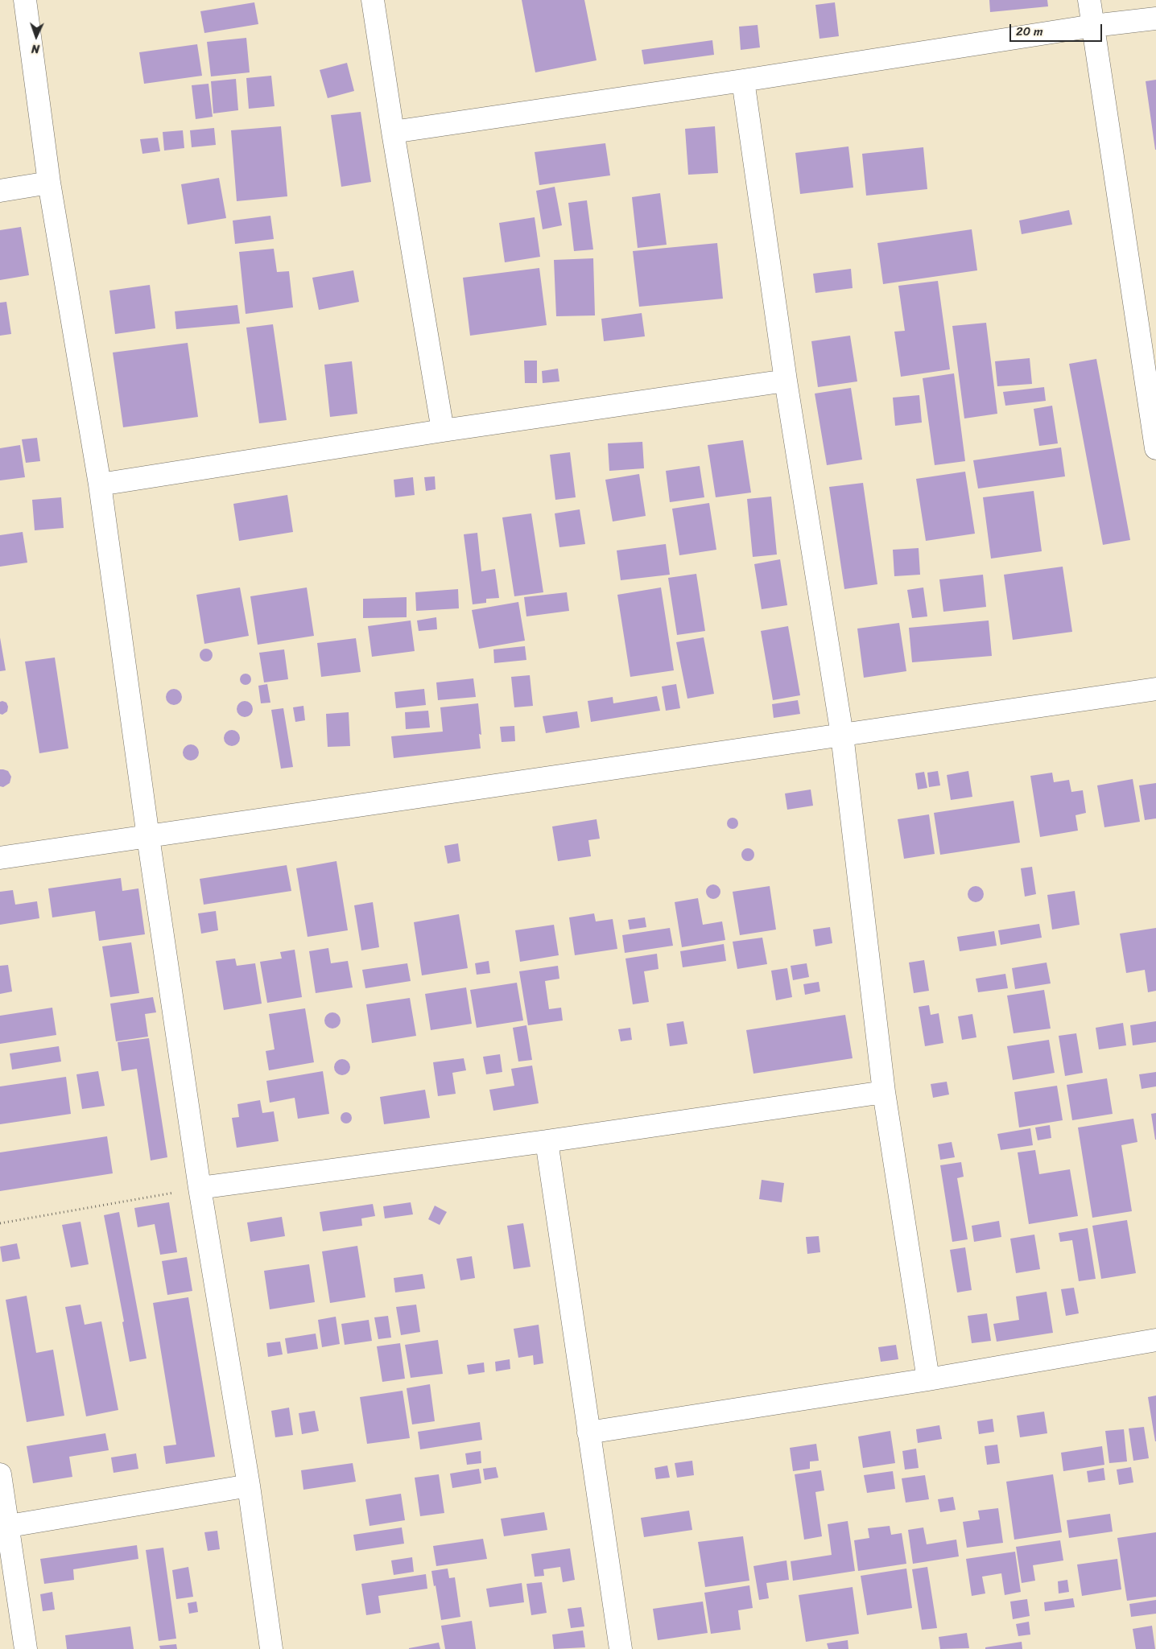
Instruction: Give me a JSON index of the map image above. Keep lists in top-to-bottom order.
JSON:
{
  "scale_bar": "20 m",
  "north": "bottom"
}
